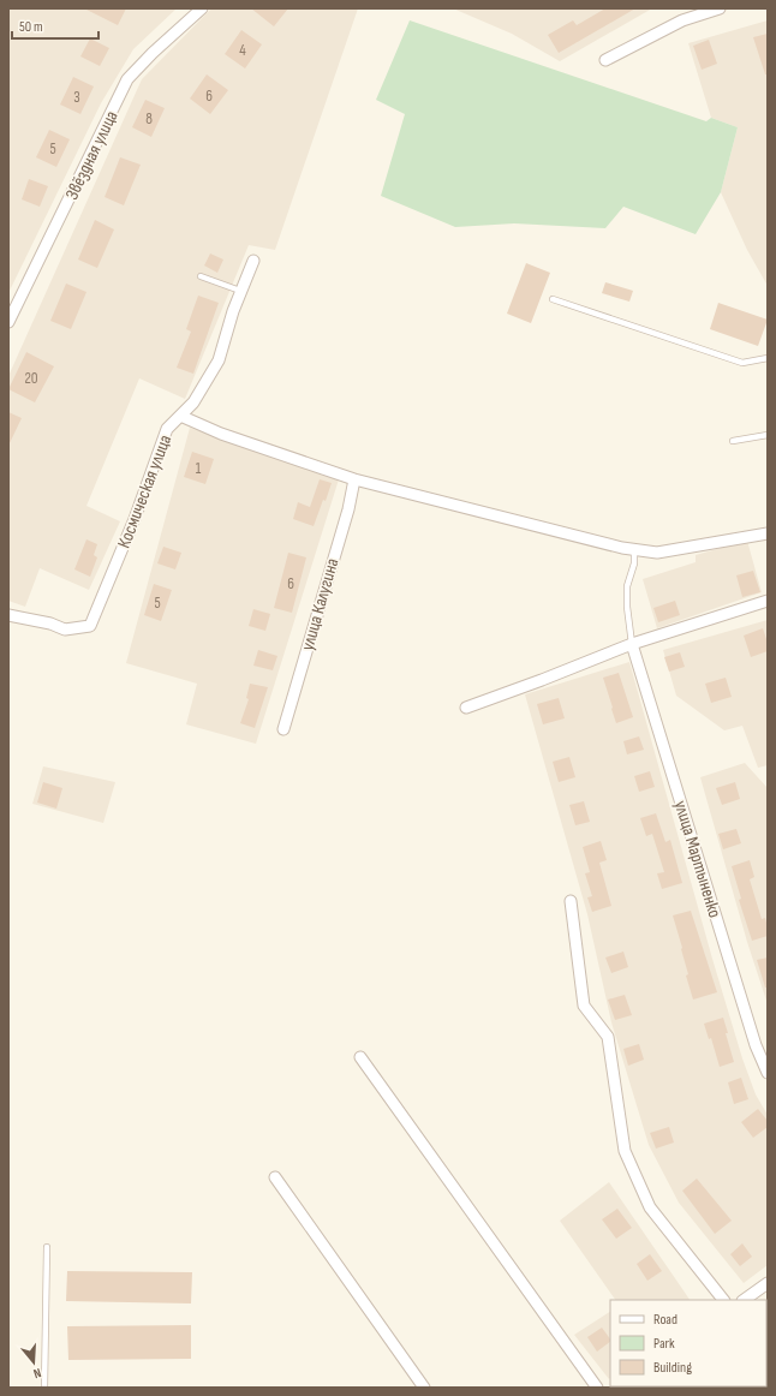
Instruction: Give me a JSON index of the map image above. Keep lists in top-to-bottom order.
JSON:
{
  "streets": {
    "street": [
      "Звёздная улица",
      "Космическая улица",
      "улица Калугина",
      "улица Мартыненко"
    ]
  },
  "house_numbers": [
    "4",
    "6",
    "3",
    "8",
    "5",
    "20",
    "1",
    "6",
    "5"
  ],
  "legend": ["Road", "Park", "Building"],
  "scale_bar": "50 m",
  "north": "bottom"
}
